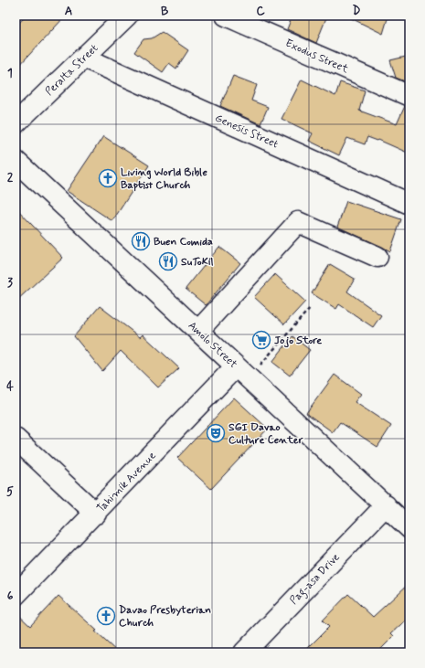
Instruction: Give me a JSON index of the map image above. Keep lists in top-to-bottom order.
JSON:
{
  "streets": {
    "street": [
      "Exodus Street",
      "Peralta Street",
      "Genesis Street",
      "Amolo Street",
      "Tahimik Avenue",
      "Pag-asa Drive"
    ]
  },
  "crossings": [
    ["Peralta Street", "Genesis Street"],
    ["Amolo Street", "Tahimik Avenue"],
    ["Amolo Street", "Pag-asa Drive"]
  ],
  "places": {
    "church": ["Living World Bible Baptist Church", "Davao Presbyterian Church"],
    "restaurant": ["Buen Comida", "SuToKil"],
    "supermarket": ["Jojo Store"],
    "theatre": ["SGI Davao Culture Center"]
  },
  "grid": {
    "columns": [
      "A",
      "B",
      "C",
      "D"
    ],
    "rows": [
      "1",
      "2",
      "3",
      "4",
      "5",
      "6"
    ]
  }
}
